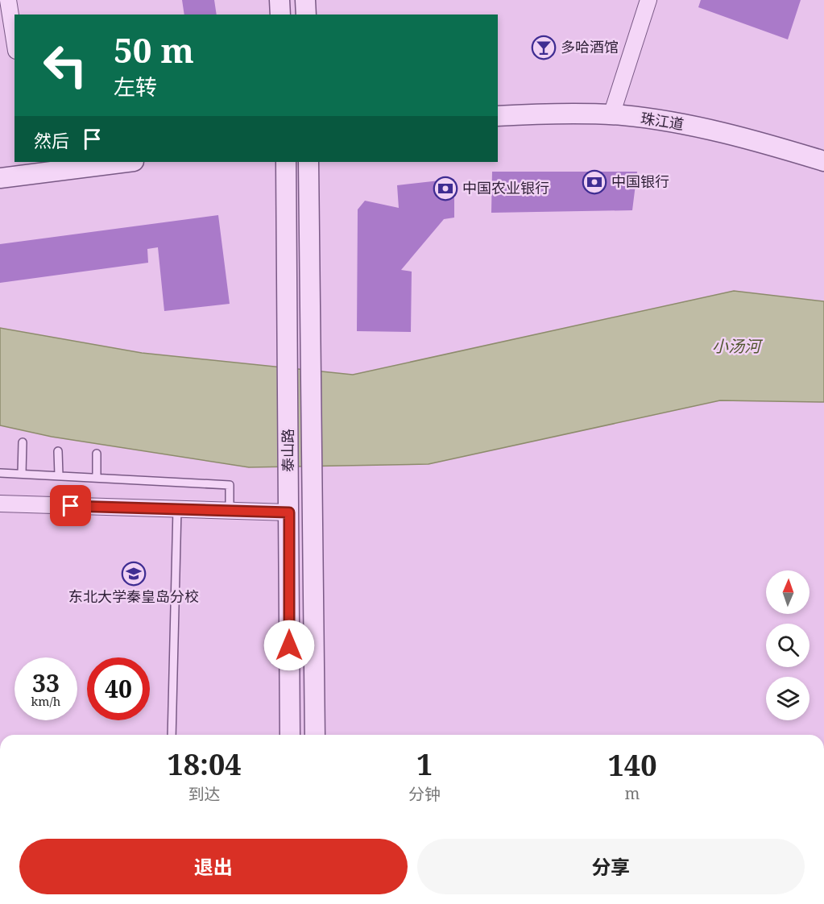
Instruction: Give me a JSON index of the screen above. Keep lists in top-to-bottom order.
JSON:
{
  "streets": {
    "street": ["珠江道", "泰山路"]
  },
  "water": ["小汤河"],
  "places": {
    "bar": ["多哈酒馆"],
    "bank": ["中国银行", "中国农业银行"],
    "school or university": ["东北大学秦皇岛分校"]
  },
  "north": "top",
  "page": {
    "turn": ["50 m", "左转"],
    "then": "然后",
    "speed": "33 km/h",
    "limit": "40",
    "eta": [
      "18:04",
      "到达",
      "1",
      "分钟",
      "140",
      "m"
    ],
    "buttons": ["退出", "分享"]
  }
}
